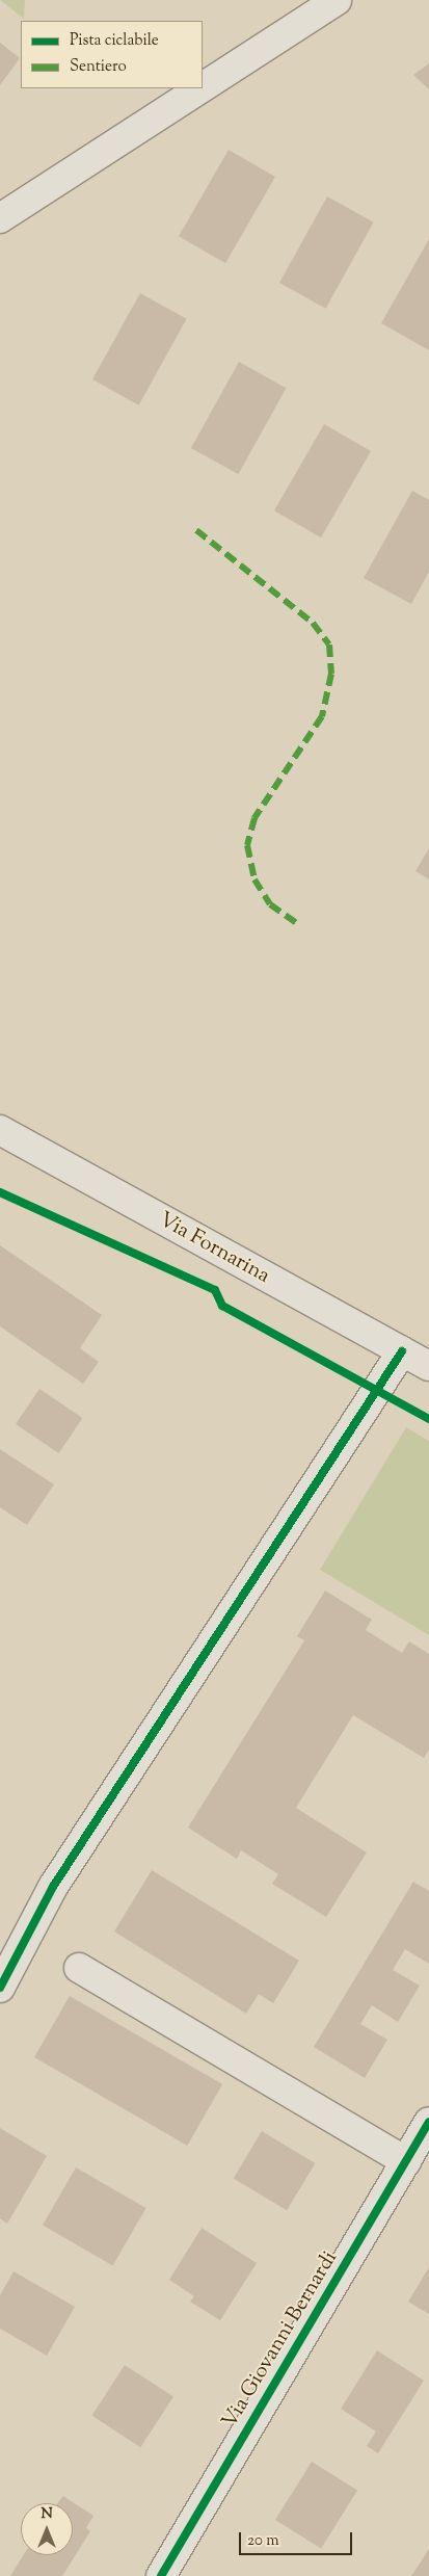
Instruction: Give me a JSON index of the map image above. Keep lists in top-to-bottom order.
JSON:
{
  "streets": {
    "street": ["Via Fornarina", "Via Giovanni Bernardi"]
  },
  "legend": ["Pista ciclabile", "Sentiero"],
  "scale_bar": "20 m",
  "north": "top"
}
